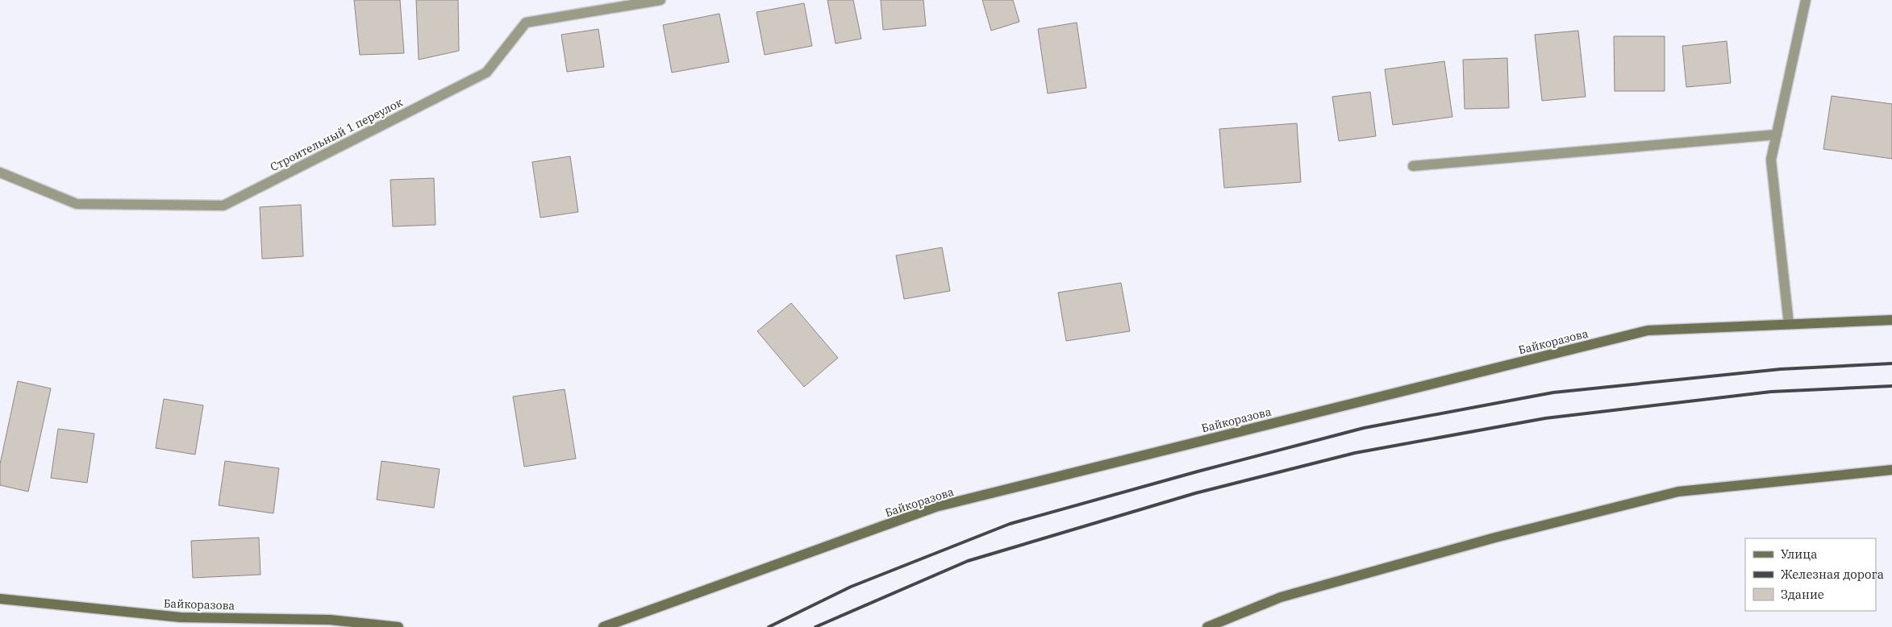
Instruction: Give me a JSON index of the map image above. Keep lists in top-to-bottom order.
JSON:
{
  "streets": {
    "street": ["Строительный 1 переулок", "Байкоразова"]
  },
  "legend": ["Улица", "Железная дорога", "Здание"]
}
